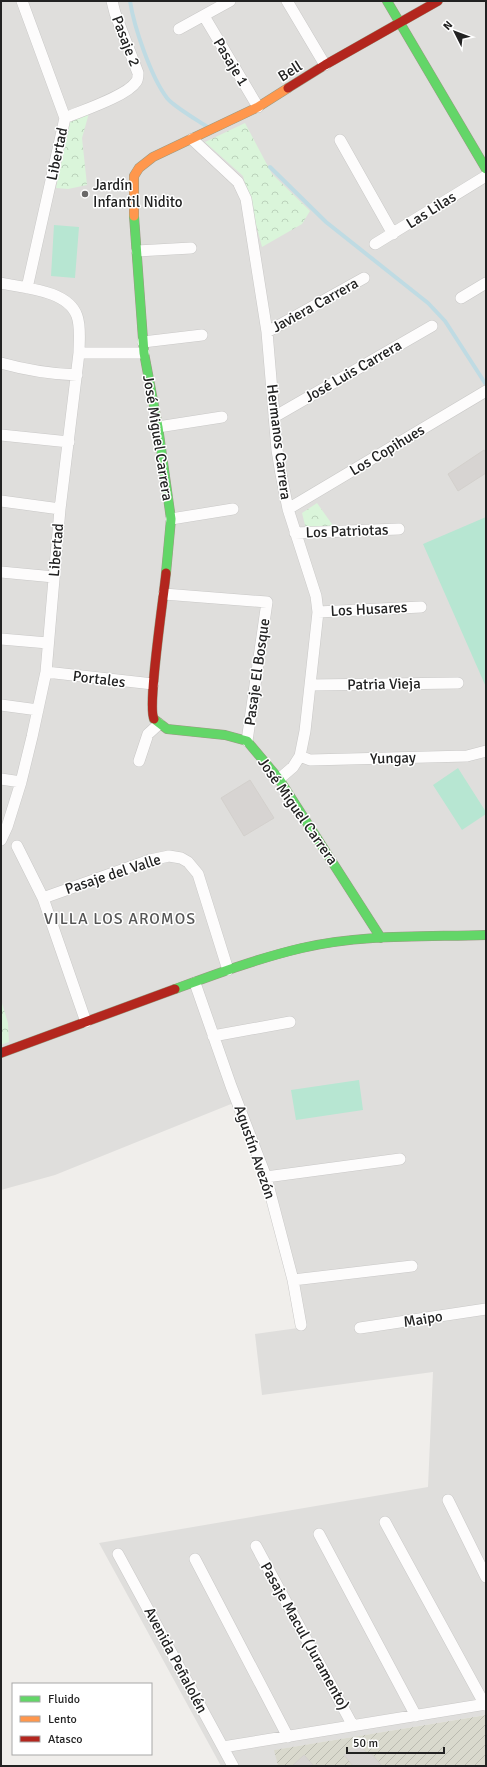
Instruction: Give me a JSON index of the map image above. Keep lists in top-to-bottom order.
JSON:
{
  "streets": {
    "street": [
      "Pasaje 2",
      "Pasaje 1",
      "Bell",
      "Libertad",
      "Las Lilas",
      "Javiera Carrera",
      "José Luis Carrera",
      "José Miguel Carrera",
      "Hermanos Carrera",
      "Los Copihues",
      "Los Patriotas",
      "Los Husares",
      "Pasaje El Bosque",
      "Portales",
      "Patria Vieja",
      "Yungay",
      "Pasaje del Valle",
      "Agustín Avezón",
      "Maipo",
      "Pasaje Macul (Juramento)",
      "Avenida Peñalolén"
    ]
  },
  "crossings": [
    ["Pasaje 2", "Libertad"],
    ["Pasaje 1", "Bell"],
    ["Bell", "José Miguel Carrera"],
    ["Bell", "Hermanos Carrera"],
    ["Libertad", "Portales"],
    ["Javiera Carrera", "Hermanos Carrera"],
    ["José Luis Carrera", "Hermanos Carrera"],
    ["José Miguel Carrera", "Hermanos Carrera"],
    ["José Miguel Carrera", "Pasaje El Bosque"],
    ["José Miguel Carrera", "Portales"],
    ["Hermanos Carrera", "Los Copihues"],
    ["Hermanos Carrera", "Los Patriotas"],
    ["Hermanos Carrera", "Los Husares"],
    ["Hermanos Carrera", "Patria Vieja"],
    ["Hermanos Carrera", "Yungay"]
  ],
  "districts": ["VILLA LOS AROMOS"],
  "places": ["Jardín Infantil Nidito"],
  "legend": ["Fluido", "Lento", "Atasco"],
  "scale_bar": "50 m",
  "north": "top left"
}
